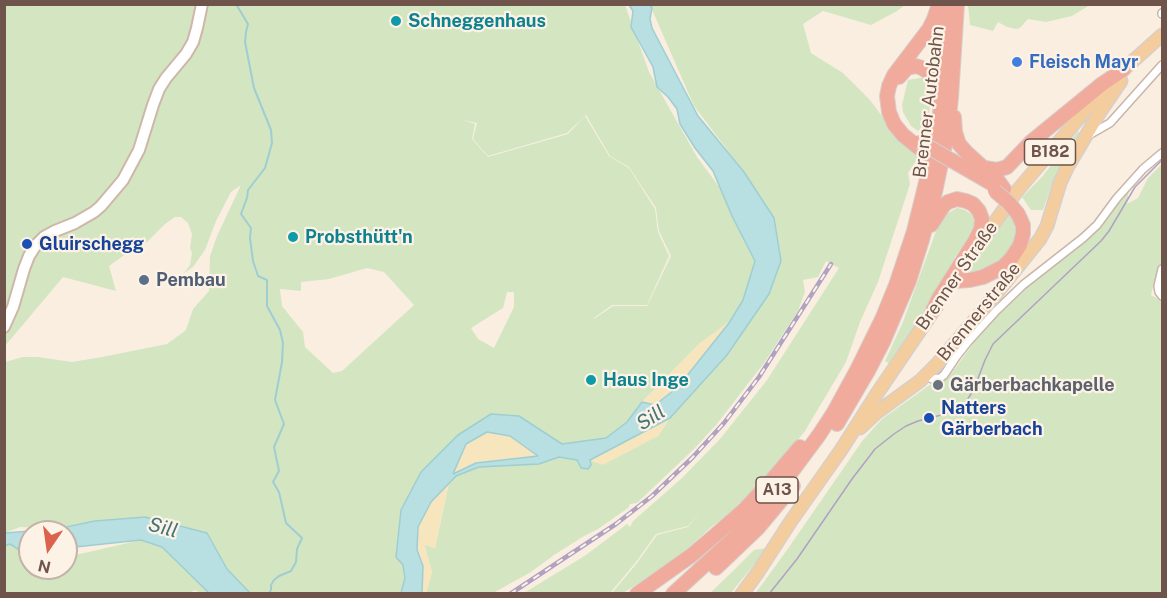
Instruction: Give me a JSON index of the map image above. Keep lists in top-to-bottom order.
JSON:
{
  "streets": {
    "highway": ["Brenner Autobahn", "A13"],
    "main road": ["B182", "Brenner Straße", "Brennerstraße"]
  },
  "crossings": [
    ["Brenner Autobahn", "A13"],
    ["B182", "Brenner Straße"],
    ["B182", "Brennerstraße"],
    ["Brenner Straße", "Brennerstraße"]
  ],
  "water": ["Sill"],
  "places": [
    "Schneggenhaus",
    "Fleisch Mayr",
    "Probsthütt'n",
    "Gluirschegg",
    "Pembau",
    "Haus Inge",
    "Gärberbachkapelle",
    "Natters Gärberbach"
  ],
  "north": "bottom"
}
